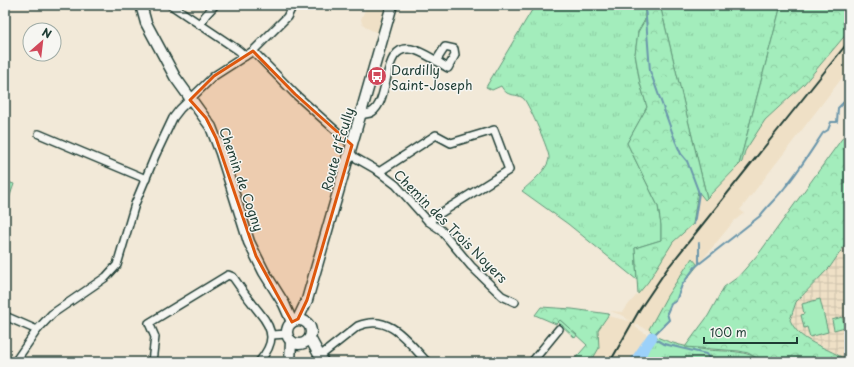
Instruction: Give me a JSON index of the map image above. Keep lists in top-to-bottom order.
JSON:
{
  "streets": {
    "street": ["Route d'Écully", "Chemin de Cogny", "Chemin des Trois Noyers"]
  },
  "crossings": [
    ["Route d'Écully", "Chemin de Cogny"],
    ["Route d'Écully", "Chemin des Trois Noyers"]
  ],
  "places": {
    "bus stop": ["Dardilly Saint-Joseph"]
  },
  "scale_bar": "100 m",
  "north": "top right"
}
